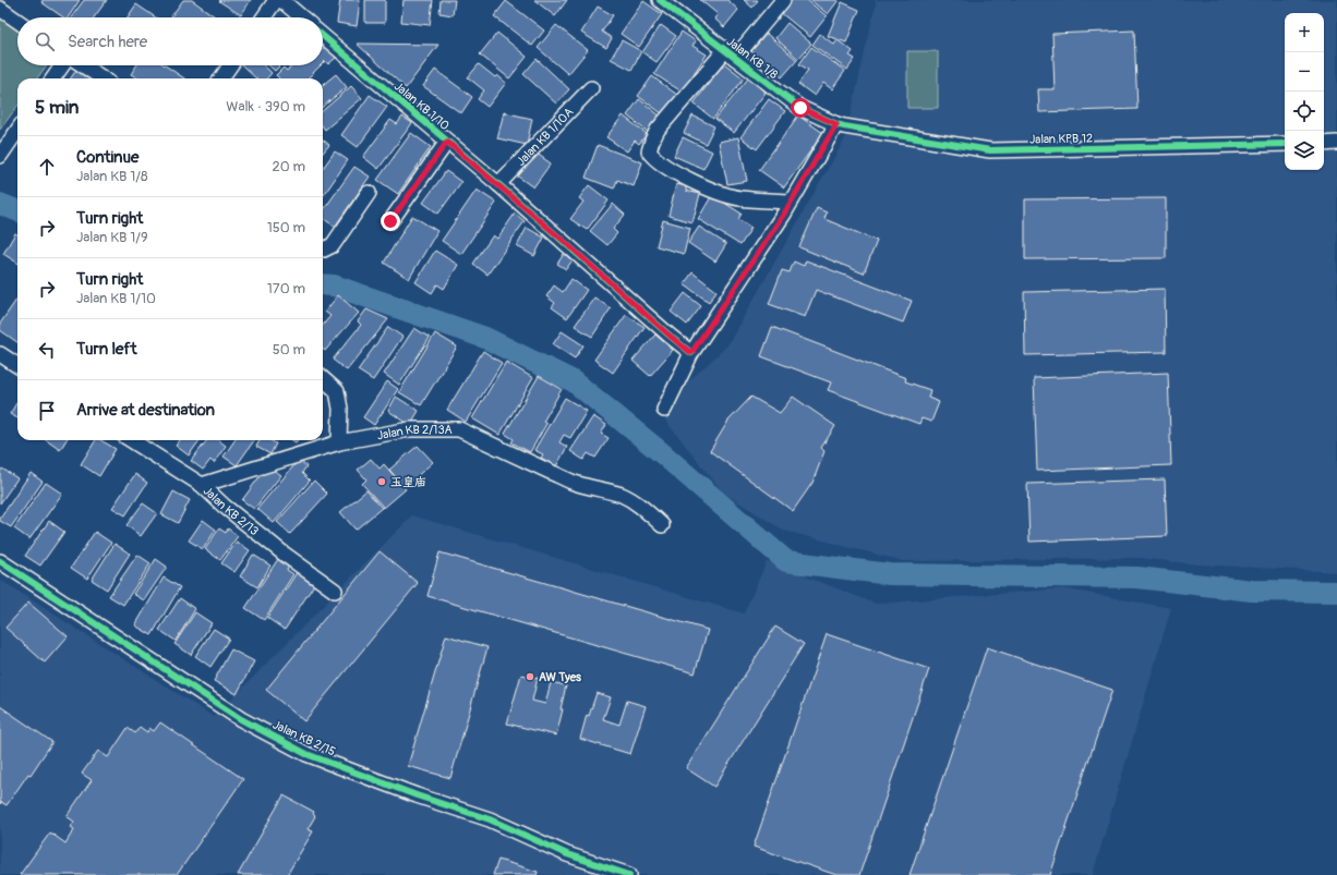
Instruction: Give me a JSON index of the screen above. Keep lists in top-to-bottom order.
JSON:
{
  "streets": {
    "street": [
      "Jalan KB 1/8",
      "Jalan KB 1/10",
      "Jalan KB 1/10A",
      "Jalan KPB 12",
      "Jalan KB 2/13A",
      "Jalan KB 2/13",
      "Jalan KB 2/15"
    ]
  },
  "crossings": [
    ["Jalan KB 1/8", "Jalan KPB 12"],
    ["Jalan KB 1/10", "Jalan KB 1/10A"],
    ["Jalan KB 2/13A", "Jalan KB 2/13"]
  ],
  "places": ["玉皇庙", "AW Tyes"],
  "page": {
    "map_buttons": ["+", "−"],
    "search": "Search here",
    "heading": ["5 min", "Walk · 390 m"],
    "list": [
      ["Continue", "Jalan KB 1/8", "20 m"],
      ["Turn right", "Jalan KB 1/9", "150 m"],
      ["Turn right", "Jalan KB 1/10", "170 m"],
      ["Turn left", "50 m"],
      "Arrive at destination"
    ]
  }
}
